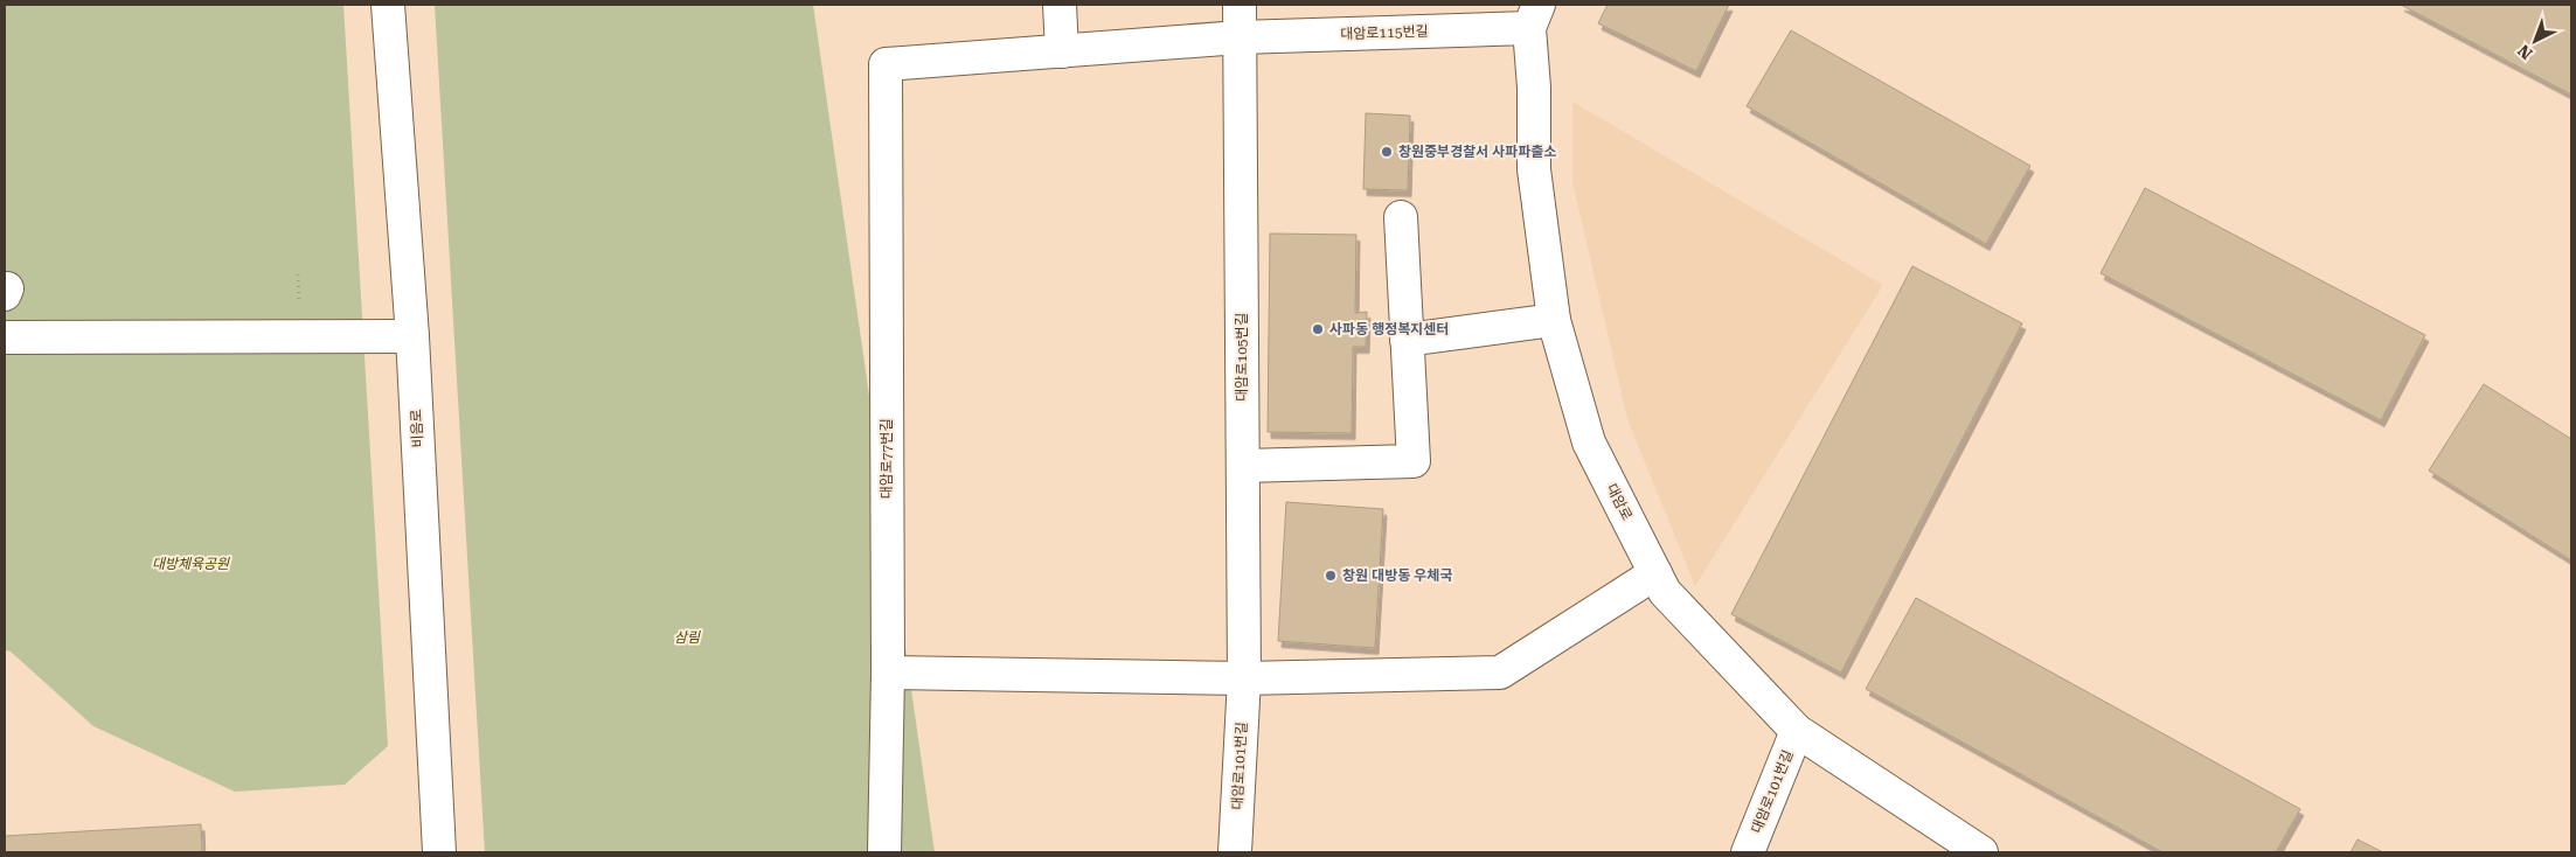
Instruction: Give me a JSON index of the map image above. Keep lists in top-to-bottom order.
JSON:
{
  "streets": {
    "street": [
      "대암로115번길",
      "대암로105번길",
      "비음로",
      "대암로77번길",
      "대암로",
      "대암로101번길"
    ]
  },
  "crossings": [
    ["대암로115번길", "대암로105번길"],
    ["대암로115번길", "대암로77번길"],
    ["대암로115번길", "대암로"],
    ["대암로105번길", "대암로101번길"],
    ["대암로", "대암로101번길"]
  ],
  "parks": ["대방체육공원", "삼림"],
  "places": ["창원중부경찰서 사파파출소", "사파동 행정복지센터", "창원 대방동 우체국"],
  "north": "bottom left"
}
